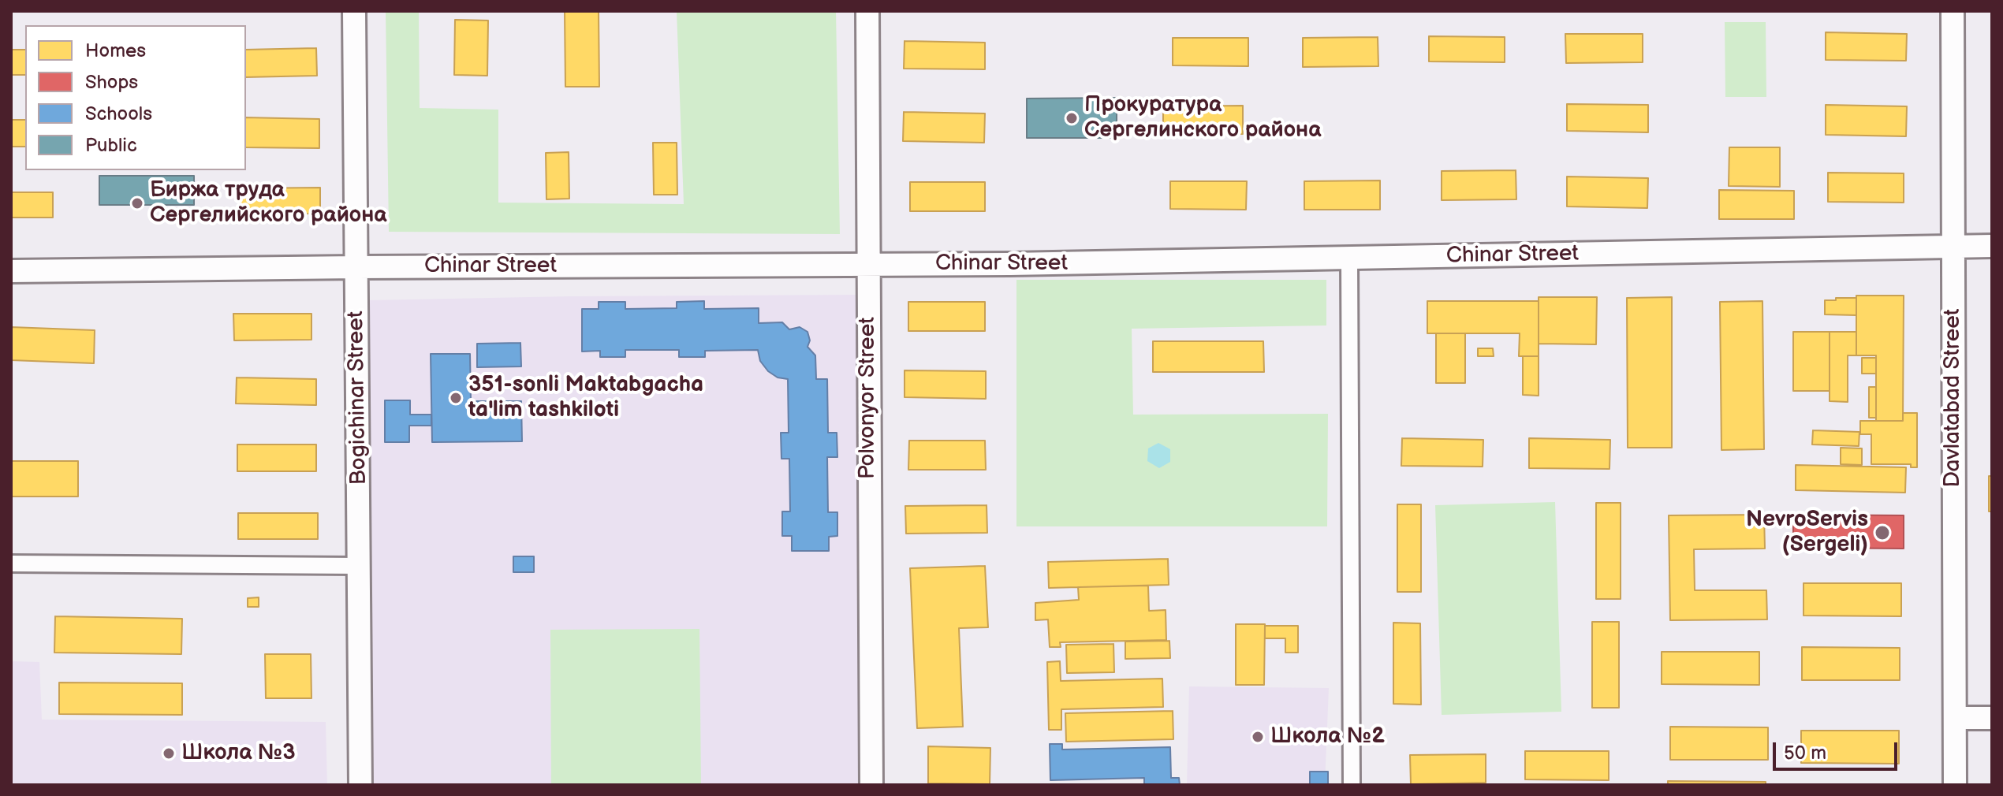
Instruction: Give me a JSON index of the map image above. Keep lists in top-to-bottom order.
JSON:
{
  "streets": {
    "street": [
      "Chinar Street",
      "Bogichinar Street",
      "Polvonyor Street",
      "Davlatabad Street"
    ]
  },
  "crossings": [
    ["Chinar Street", "Bogichinar Street"],
    ["Chinar Street", "Polvonyor Street"],
    ["Chinar Street", "Davlatabad Street"]
  ],
  "places": [
    "Прокуратура Сергелинского района",
    "Биржа труда Сергелийского района",
    "351-sonli Maktabgacha ta'lim tashkiloti",
    "NevroServis (Sergeli)",
    "Школа №2",
    "Школа №3"
  ],
  "legend": [
    "Homes",
    "Shops",
    "Schools",
    "Public"
  ],
  "scale_bar": "50 m"
}
